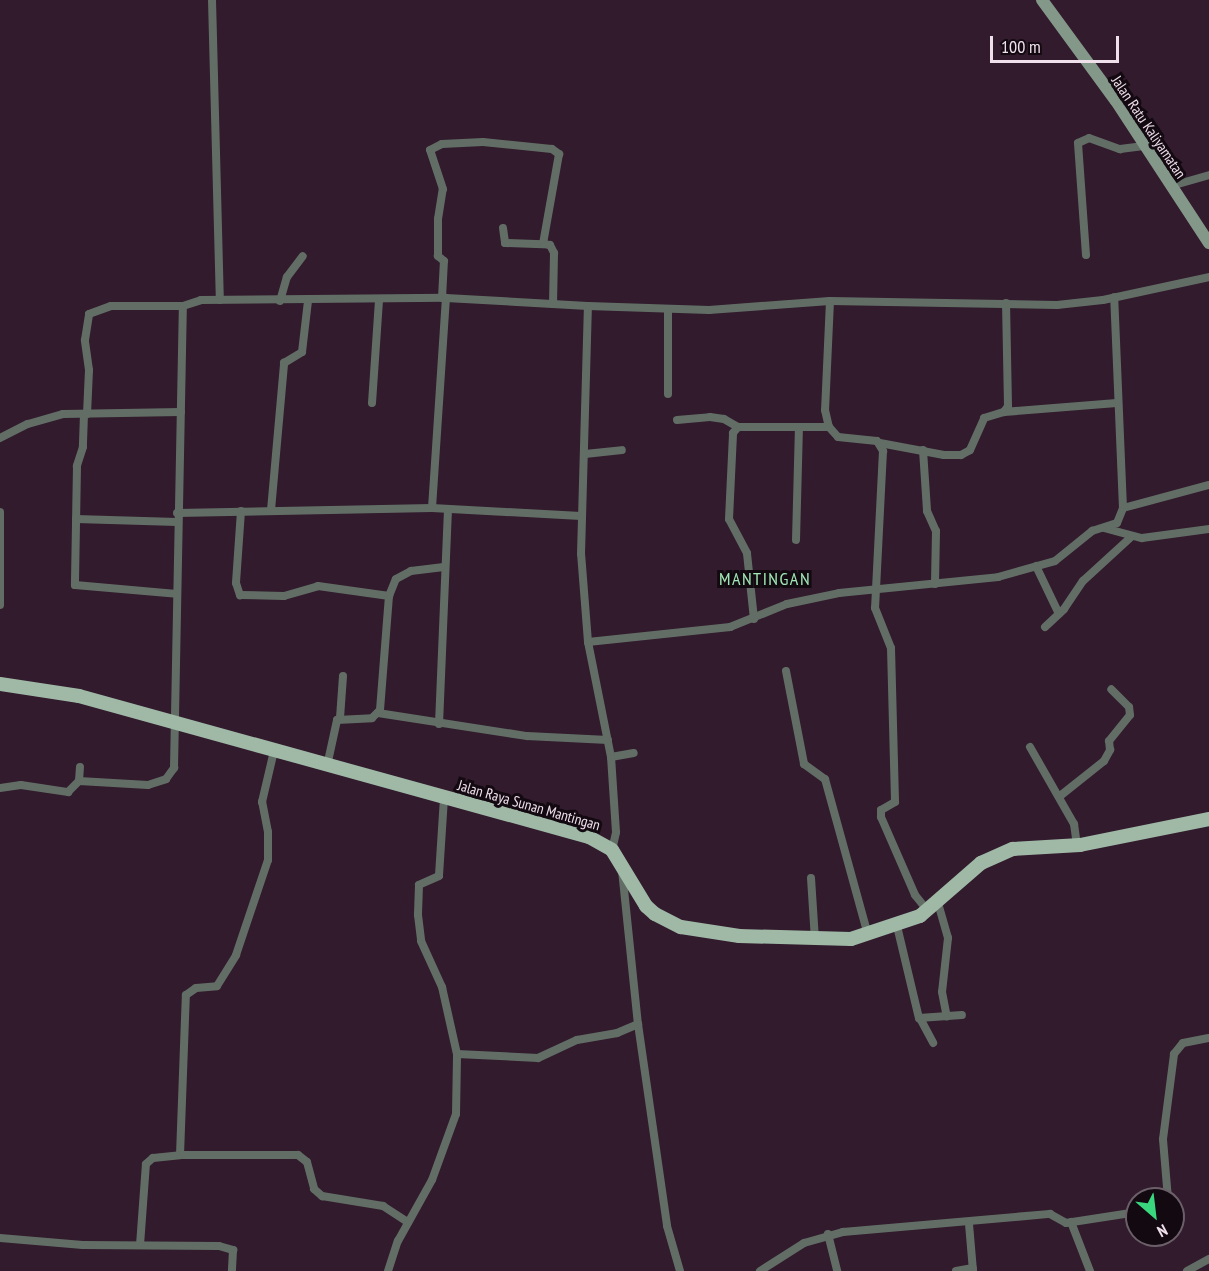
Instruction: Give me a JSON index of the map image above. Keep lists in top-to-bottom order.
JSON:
{
  "streets": {
    "main road": ["Jalan Ratu Kaliyamatan", "Jalan Raya Sunan Mantingan"]
  },
  "districts": ["MANTINGAN"],
  "scale_bar": "100 m",
  "north": "bottom right"
}
